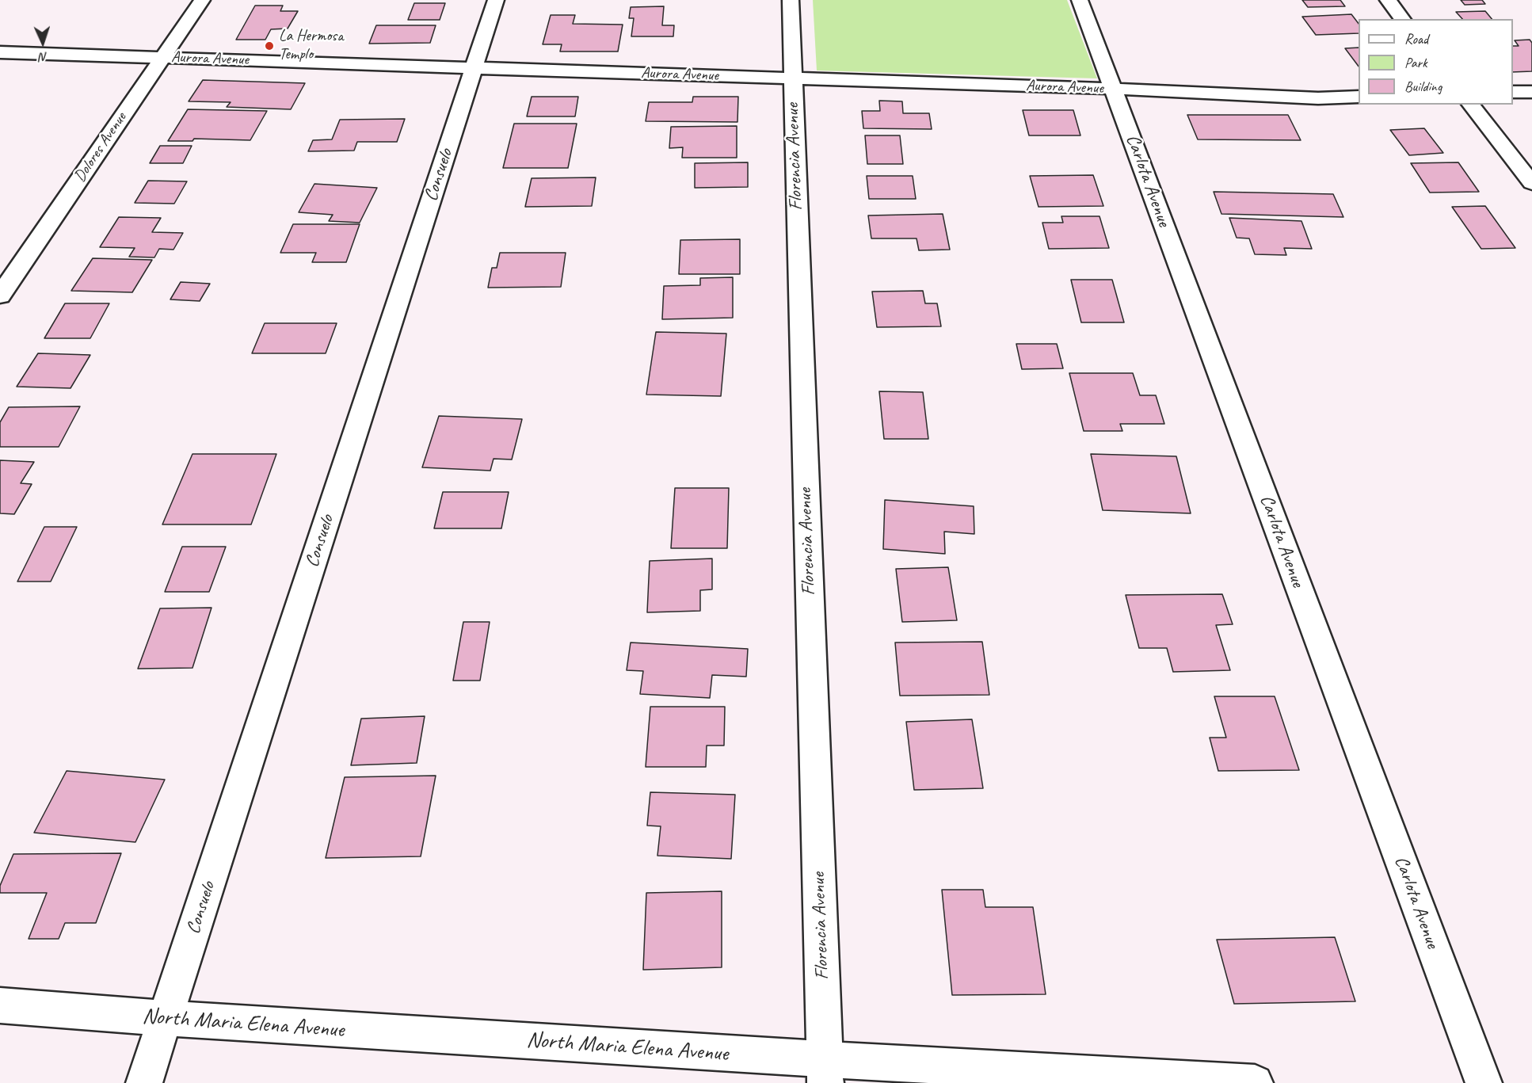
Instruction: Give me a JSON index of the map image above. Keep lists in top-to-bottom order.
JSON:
{
  "streets": {
    "street": [
      "Aurora Avenue",
      "Dolores Avenue",
      "Florencia Avenue",
      "Consuelo",
      "Carlota Avenue",
      "North Maria Elena Avenue"
    ]
  },
  "crossings": [
    ["Aurora Avenue", "Dolores Avenue"],
    ["Aurora Avenue", "Florencia Avenue"],
    ["Aurora Avenue", "Consuelo"],
    ["Aurora Avenue", "Carlota Avenue"],
    ["Florencia Avenue", "North Maria Elena Avenue"],
    ["Consuelo", "North Maria Elena Avenue"]
  ],
  "places": ["La Hermosa Templo"],
  "legend": ["Road", "Park", "Building"],
  "north": "bottom"
}
